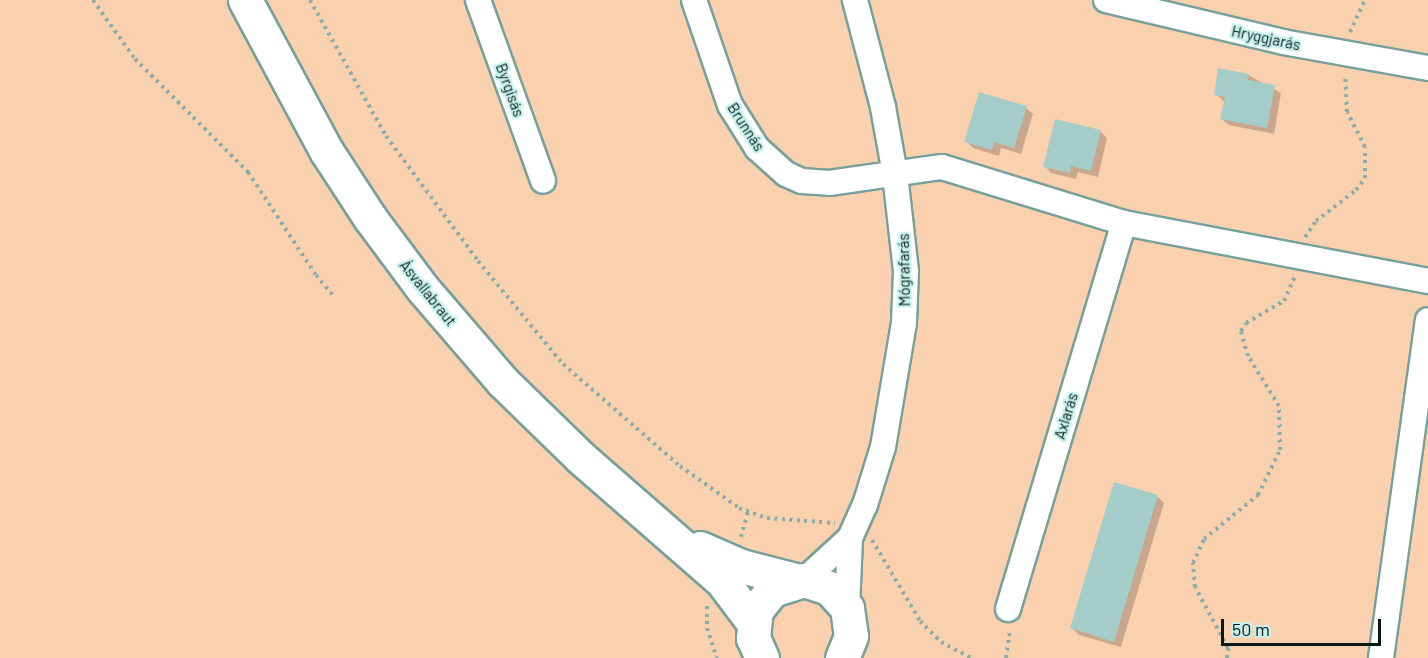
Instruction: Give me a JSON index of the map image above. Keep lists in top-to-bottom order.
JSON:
{
  "streets": {
    "main road": ["Ásvallabraut"],
    "street": [
      "Hryggjarás",
      "Byrgisás",
      "Brunnás",
      "Mógrafarás",
      "Axlarás"
    ]
  },
  "crossings": [
    ["Brunnás", "Mógrafarás"],
    ["Mógrafarás", "Ásvallabraut"]
  ],
  "scale_bar": "50 m"
}
